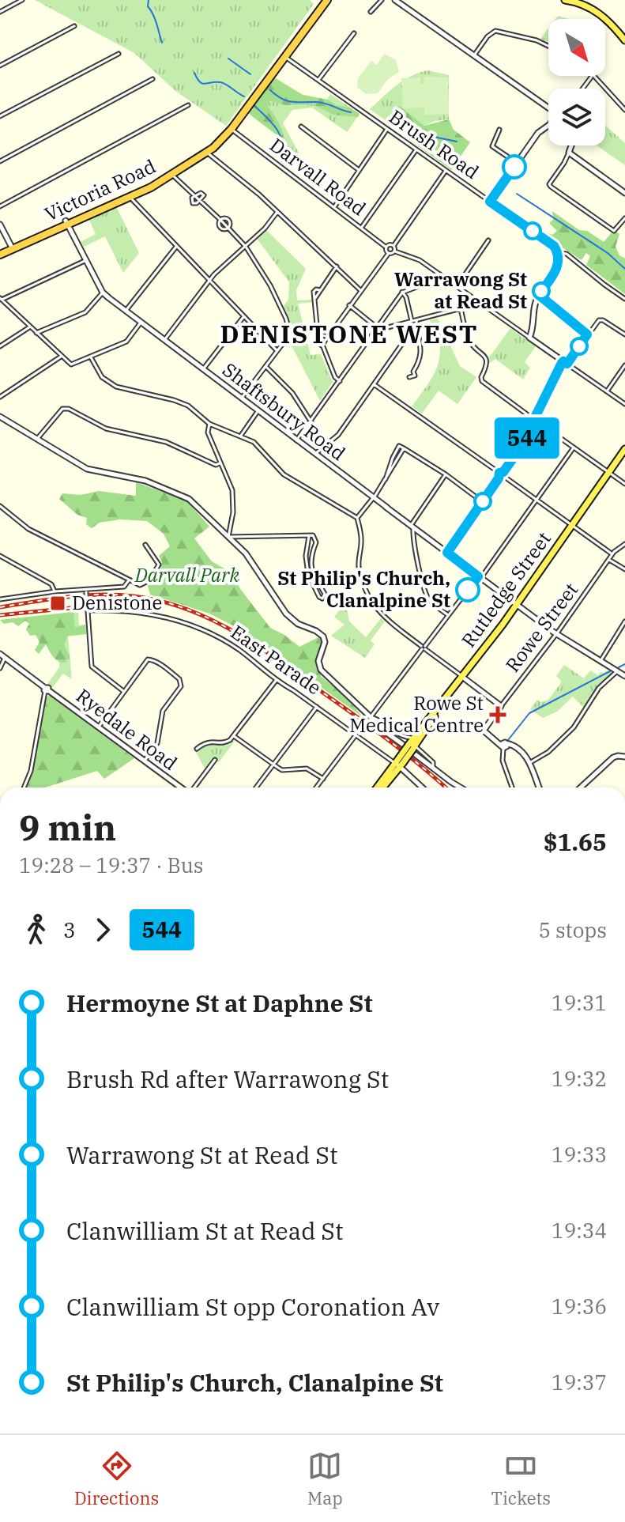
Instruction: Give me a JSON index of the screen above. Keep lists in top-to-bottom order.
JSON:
{
  "streets": {
    "highway": ["Victoria Road"],
    "main road": ["Rutledge Street"],
    "street": [
      "Brush Road",
      "Darvall Road",
      "Shaftsbury Road",
      "Rowe Street",
      "East Parade",
      "Ryedale Road"
    ]
  },
  "crossings": [
    ["Brush Road", "Victoria Road"],
    ["Darvall Road", "Victoria Road"],
    ["Victoria Road", "Shaftsbury Road"],
    ["Shaftsbury Road", "Rutledge Street"],
    ["Shaftsbury Road", "Rowe Street"]
  ],
  "districts": ["DENISTONE WEST"],
  "parks": ["Darvall Park"],
  "places": {
    "other": ["Warrawong St at Read St", "St Philip's Church, Clanalpine St"],
    "transit": ["Denistone"],
    "health": ["Rowe St Medical Centre"]
  },
  "lines": ["bus line 544"],
  "north": "bottom right",
  "page": {
    "on_map": "544",
    "heading": ["9 min", "19:28 – 19:37 · Bus", "$1.65"],
    "legs": ["3", "544", "5 stops"],
    "list": [
      {
        "name": "Hermoyne St at Daphne St",
        "value": "19:31"
      },
      {
        "name": "Brush Rd after Warrawong St",
        "value": "19:32"
      },
      {
        "name": "Warrawong St at Read St",
        "value": "19:33"
      },
      {
        "name": "Clanwilliam St at Read St",
        "value": "19:34"
      },
      {
        "name": "Clanwilliam St opp Coronation Av",
        "value": "19:36"
      },
      {
        "name": "St Philip's Church, Clanalpine St",
        "value": "19:37"
      }
    ],
    "tabs": ["Directions", "Map", "Tickets"]
  }
}
